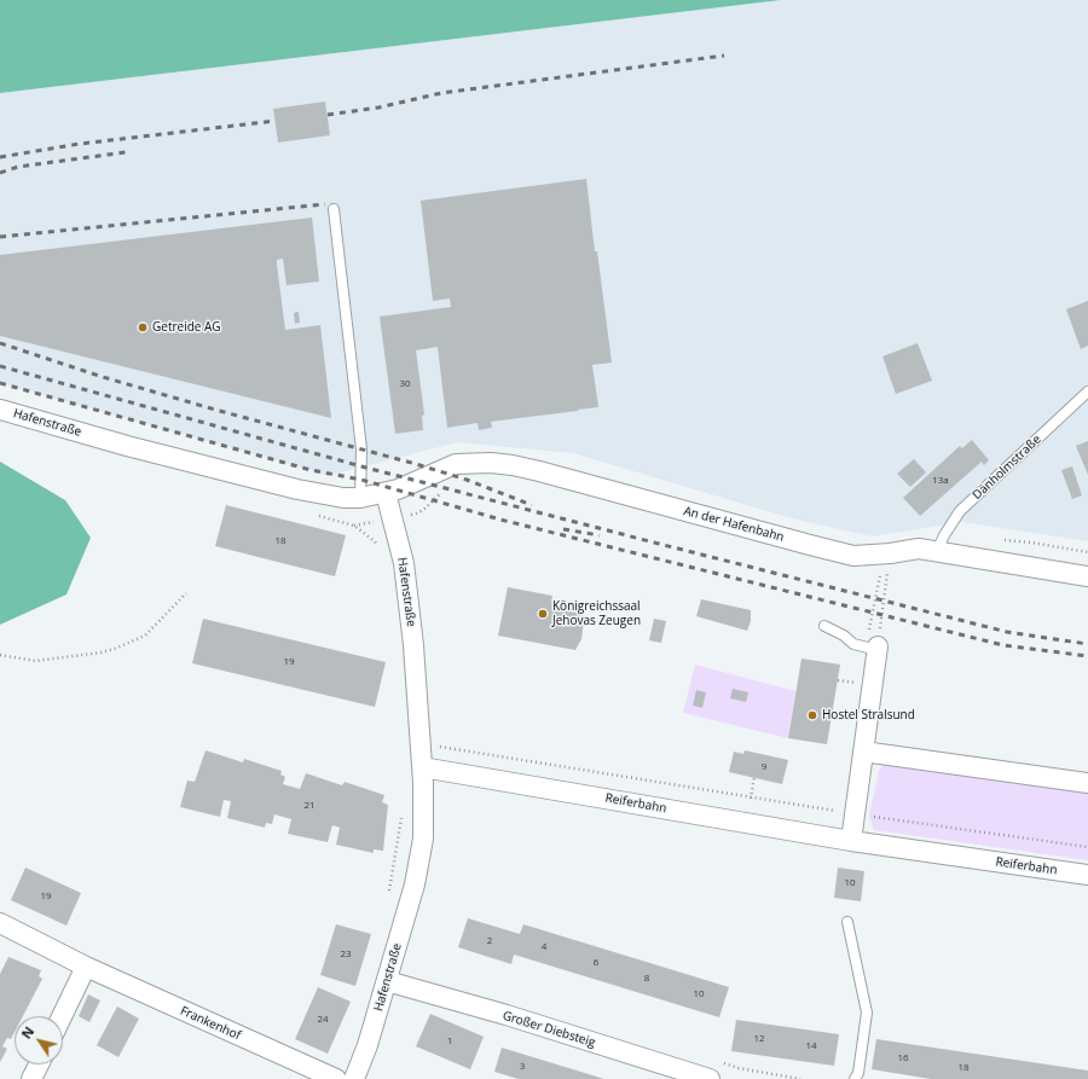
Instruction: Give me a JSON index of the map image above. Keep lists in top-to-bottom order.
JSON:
{
  "streets": {
    "street": [
      "Hafenstraße",
      "An der Hafenbahn",
      "Reiferbahn",
      "Frankenhof",
      "Großer Diebsteig"
    ],
    "lane": ["Dänholmstraße"]
  },
  "crossings": [
    ["Hafenstraße", "An der Hafenbahn"],
    ["Hafenstraße", "Reiferbahn"],
    ["Hafenstraße", "Großer Diebsteig"],
    ["Dänholmstraße", "An der Hafenbahn"]
  ],
  "places": ["Getreide AG", "Königreichssaal Jehovas Zeugen", "Hostel Stralsund"],
  "house_numbers": [
    "30",
    "13a",
    "18",
    "19",
    "9",
    "21",
    "10",
    "19",
    "2",
    "4",
    "23",
    "6",
    "8",
    "10",
    "24",
    "12",
    "1",
    "14",
    "16",
    "3",
    "18"
  ],
  "north": "top left"
}
